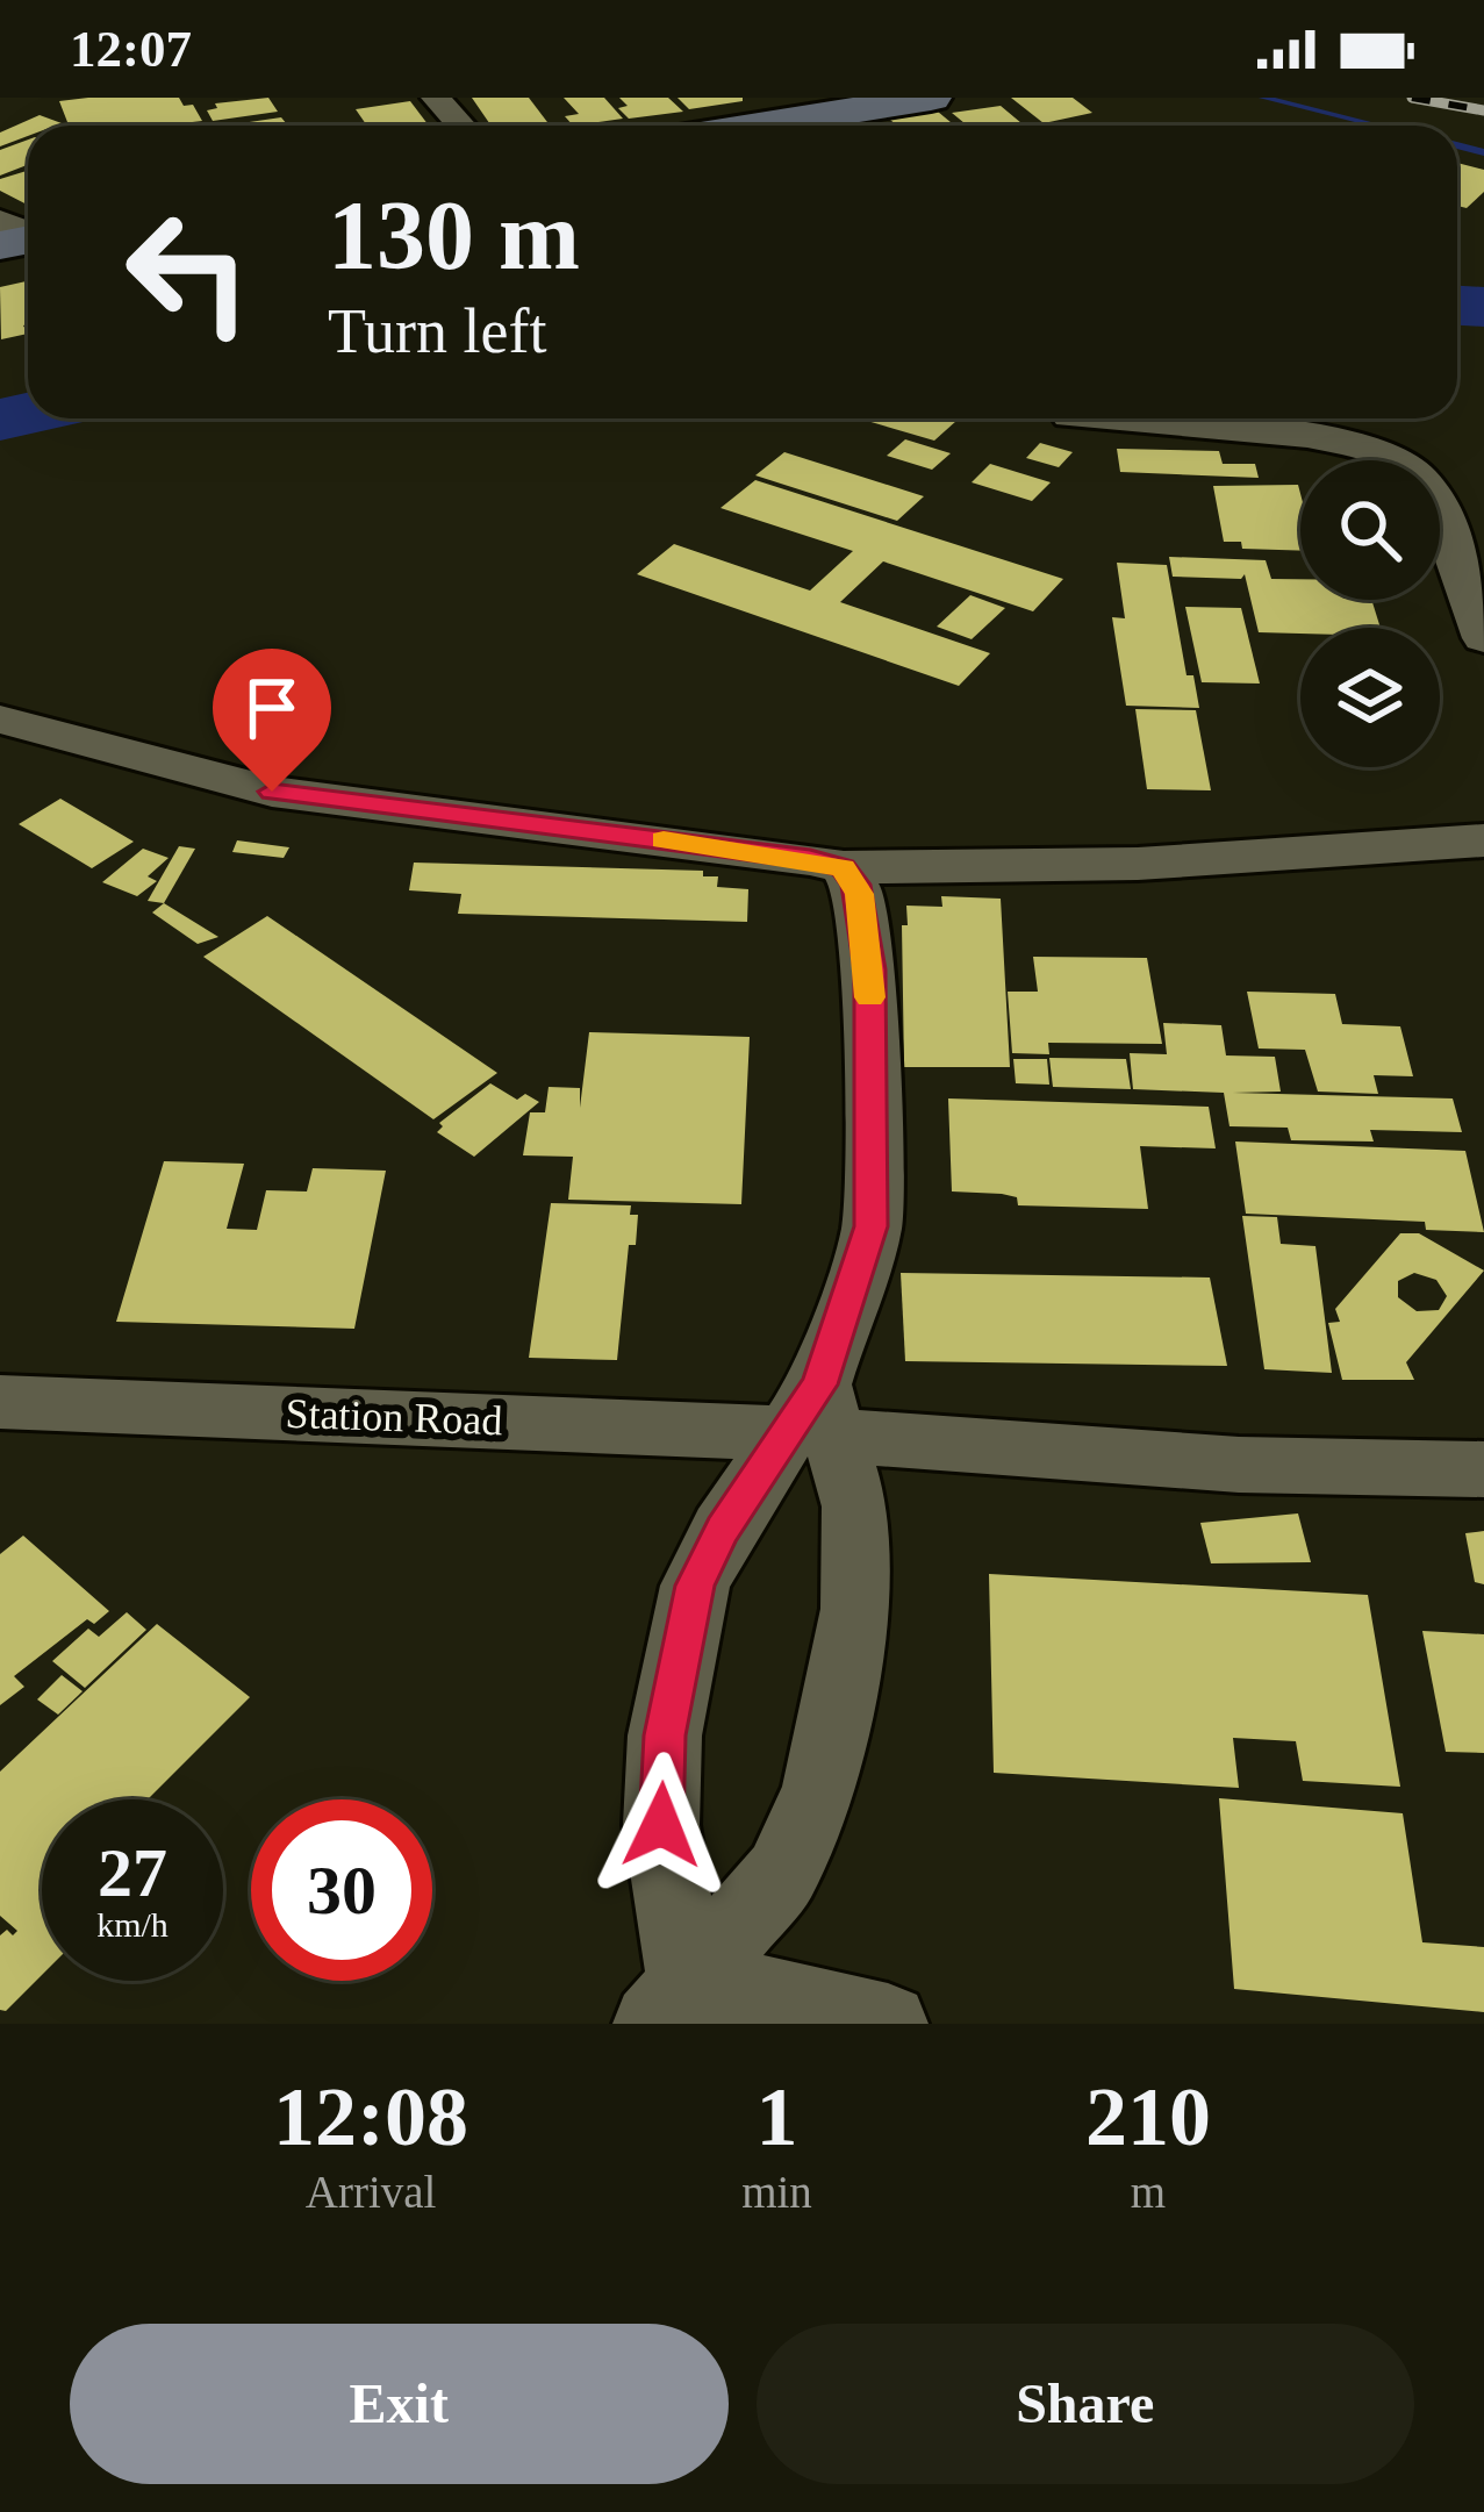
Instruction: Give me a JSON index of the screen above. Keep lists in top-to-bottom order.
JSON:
{
  "streets": {
    "street": ["Station Road"]
  },
  "page": {
    "status": "12:07",
    "turn": ["130 m", "Turn left"],
    "speed": "27 km/h",
    "limit": "30",
    "eta": [
      "12:08",
      "Arrival",
      "1",
      "min",
      "210",
      "m"
    ],
    "buttons": ["Exit", "Share"]
  }
}
